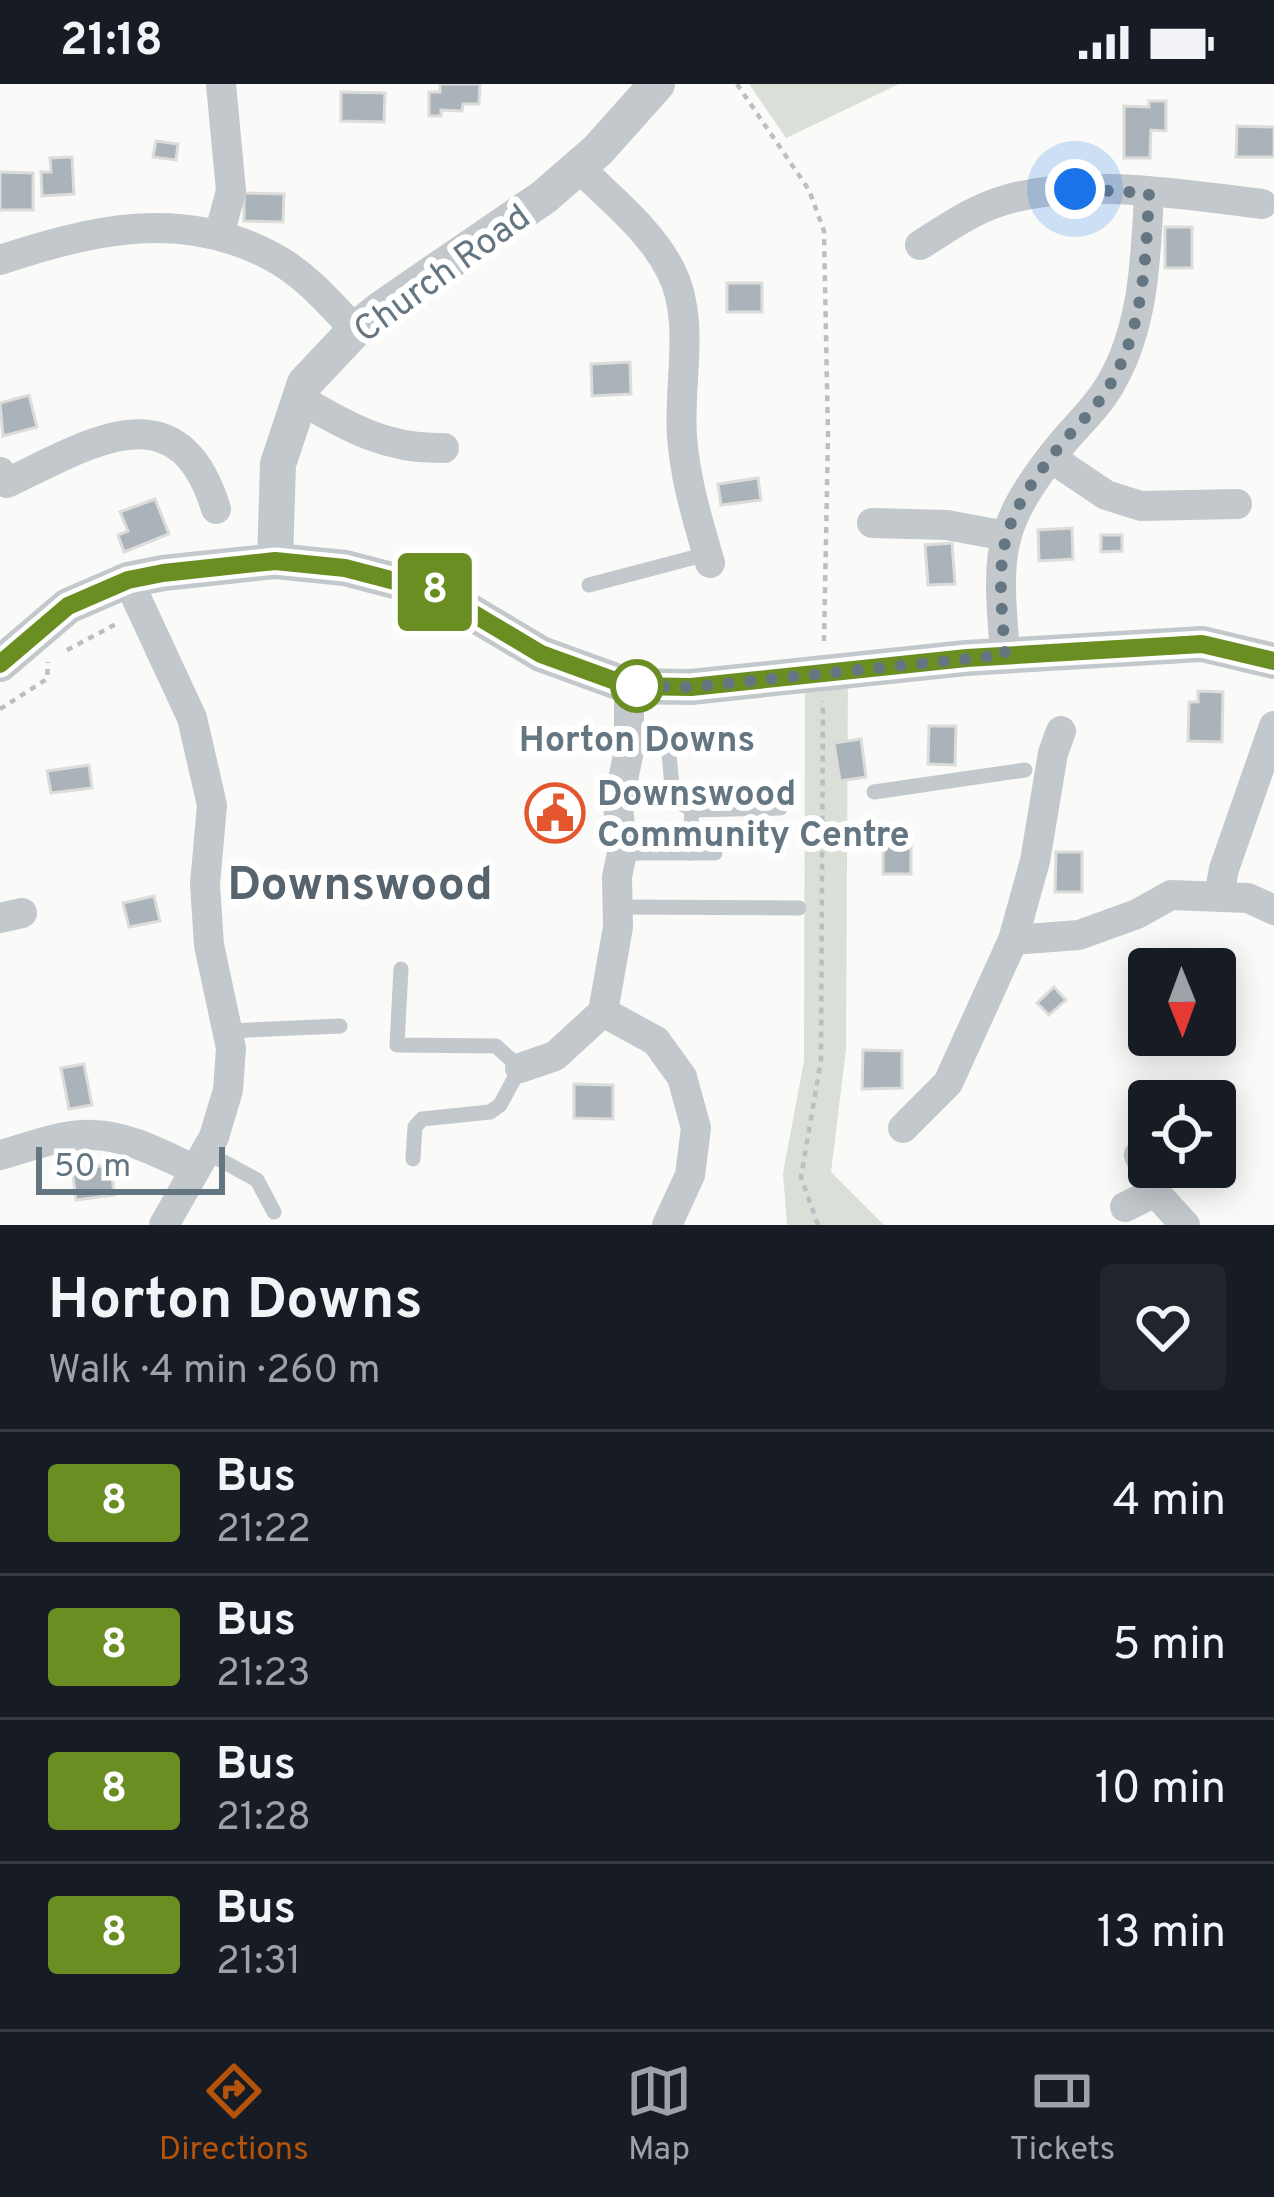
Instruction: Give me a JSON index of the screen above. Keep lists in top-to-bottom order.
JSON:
{
  "streets": {
    "street": ["Church Road"]
  },
  "districts": ["Downswood"],
  "places": {
    "other": ["Horton Downs"],
    "public building": ["Downswood Community Centre"]
  },
  "lines": ["bus line 8"],
  "scale_bar": "50 m",
  "north": "bottom",
  "page": {
    "status": "21:18",
    "on_map": "8",
    "scale": "50 m",
    "heading": ["Horton Downs", "Walk · 4 min · 260 m"],
    "list": [
      {
        "mark": "8",
        "name": "Bus",
        "note": "21:22",
        "value": "4 min"
      },
      {
        "mark": "8",
        "name": "Bus",
        "note": "21:23",
        "value": "5 min"
      },
      {
        "mark": "8",
        "name": "Bus",
        "note": "21:28",
        "value": "10 min"
      },
      {
        "mark": "8",
        "name": "Bus",
        "note": "21:31",
        "value": "13 min"
      }
    ],
    "tabs": ["Directions", "Map", "Tickets"]
  }
}
